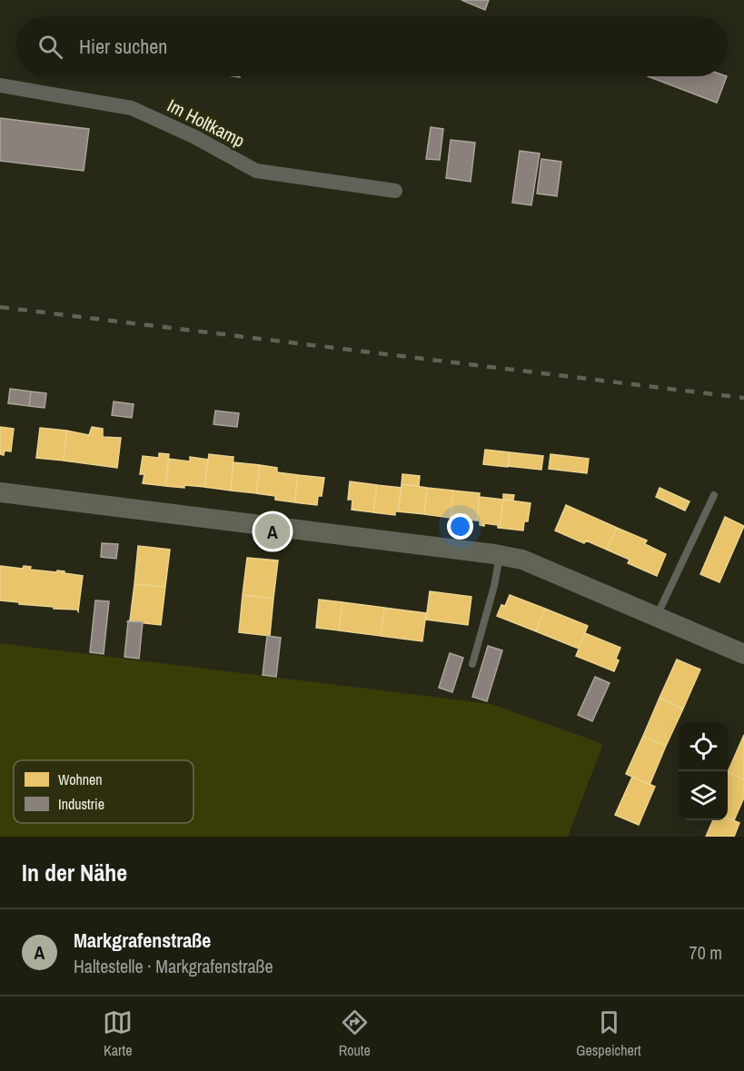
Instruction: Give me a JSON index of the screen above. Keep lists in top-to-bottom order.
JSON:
{
  "streets": {
    "street": ["Im Holtkamp"]
  },
  "legend": ["Wohnen", "Industrie"],
  "page": {
    "search": "Hier suchen",
    "pins": "A",
    "heading": "In der Nähe",
    "list": [
      {
        "mark": "A",
        "name": "Markgrafenstraße",
        "note": "Haltestelle · Markgrafenstraße",
        "value": "70 m"
      }
    ],
    "nav": ["Karte", "Route", "Gespeichert"]
  }
}
